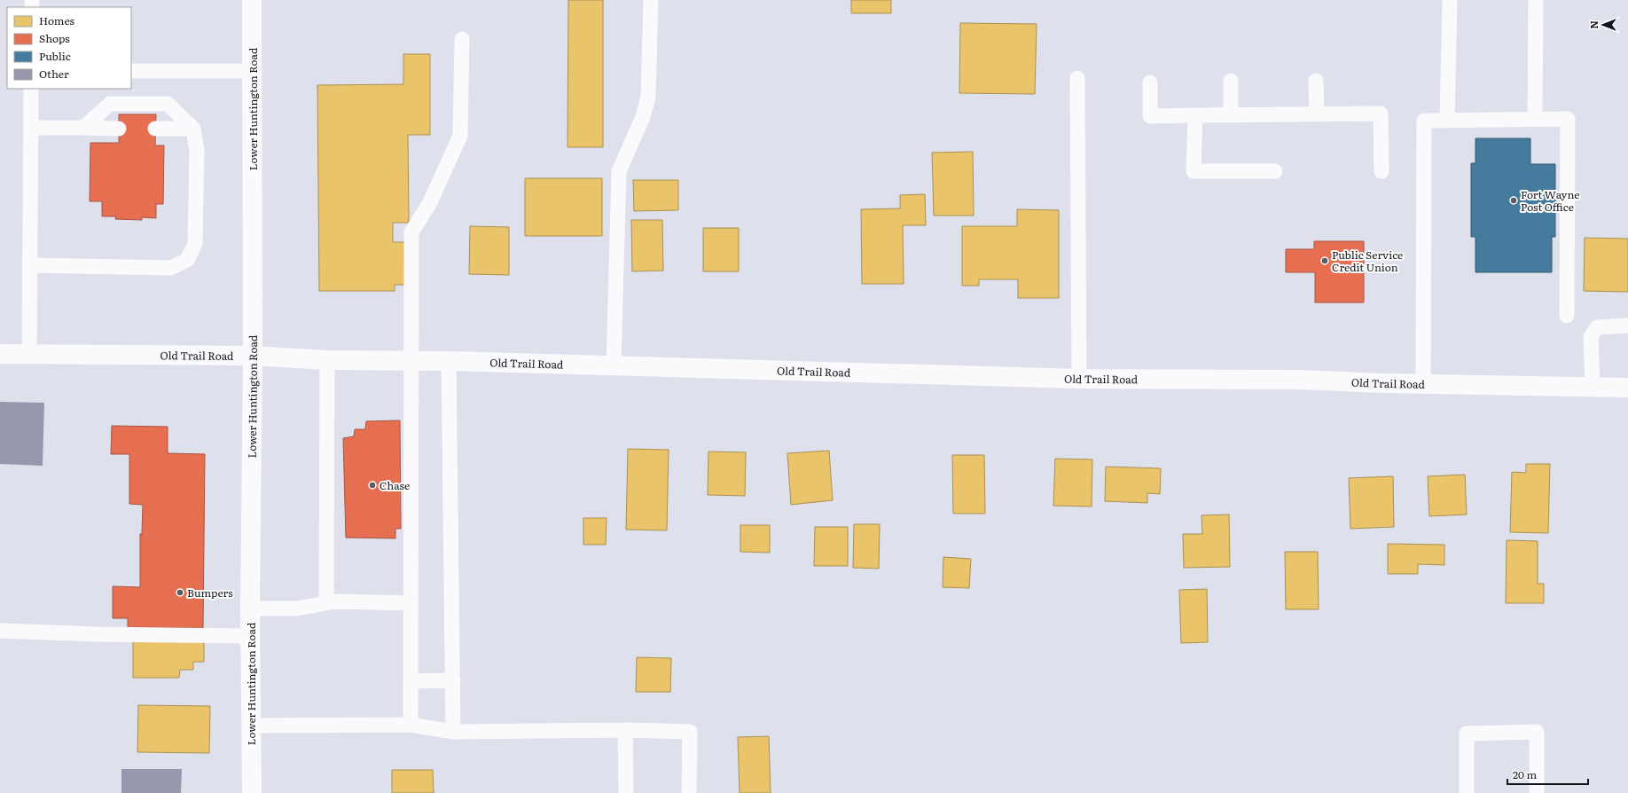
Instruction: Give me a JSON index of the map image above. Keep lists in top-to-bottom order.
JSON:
{
  "streets": {
    "street": ["Lower Huntington Road", "Old Trail Road"]
  },
  "crossings": [
    ["Lower Huntington Road", "Old Trail Road"]
  ],
  "places": [
    "Fort Wayne Post Office",
    "Public Service Credit Union",
    "Chase",
    "Bumpers"
  ],
  "legend": [
    "Homes",
    "Shops",
    "Public",
    "Other"
  ],
  "scale_bar": "20 m",
  "north": "left"
}
